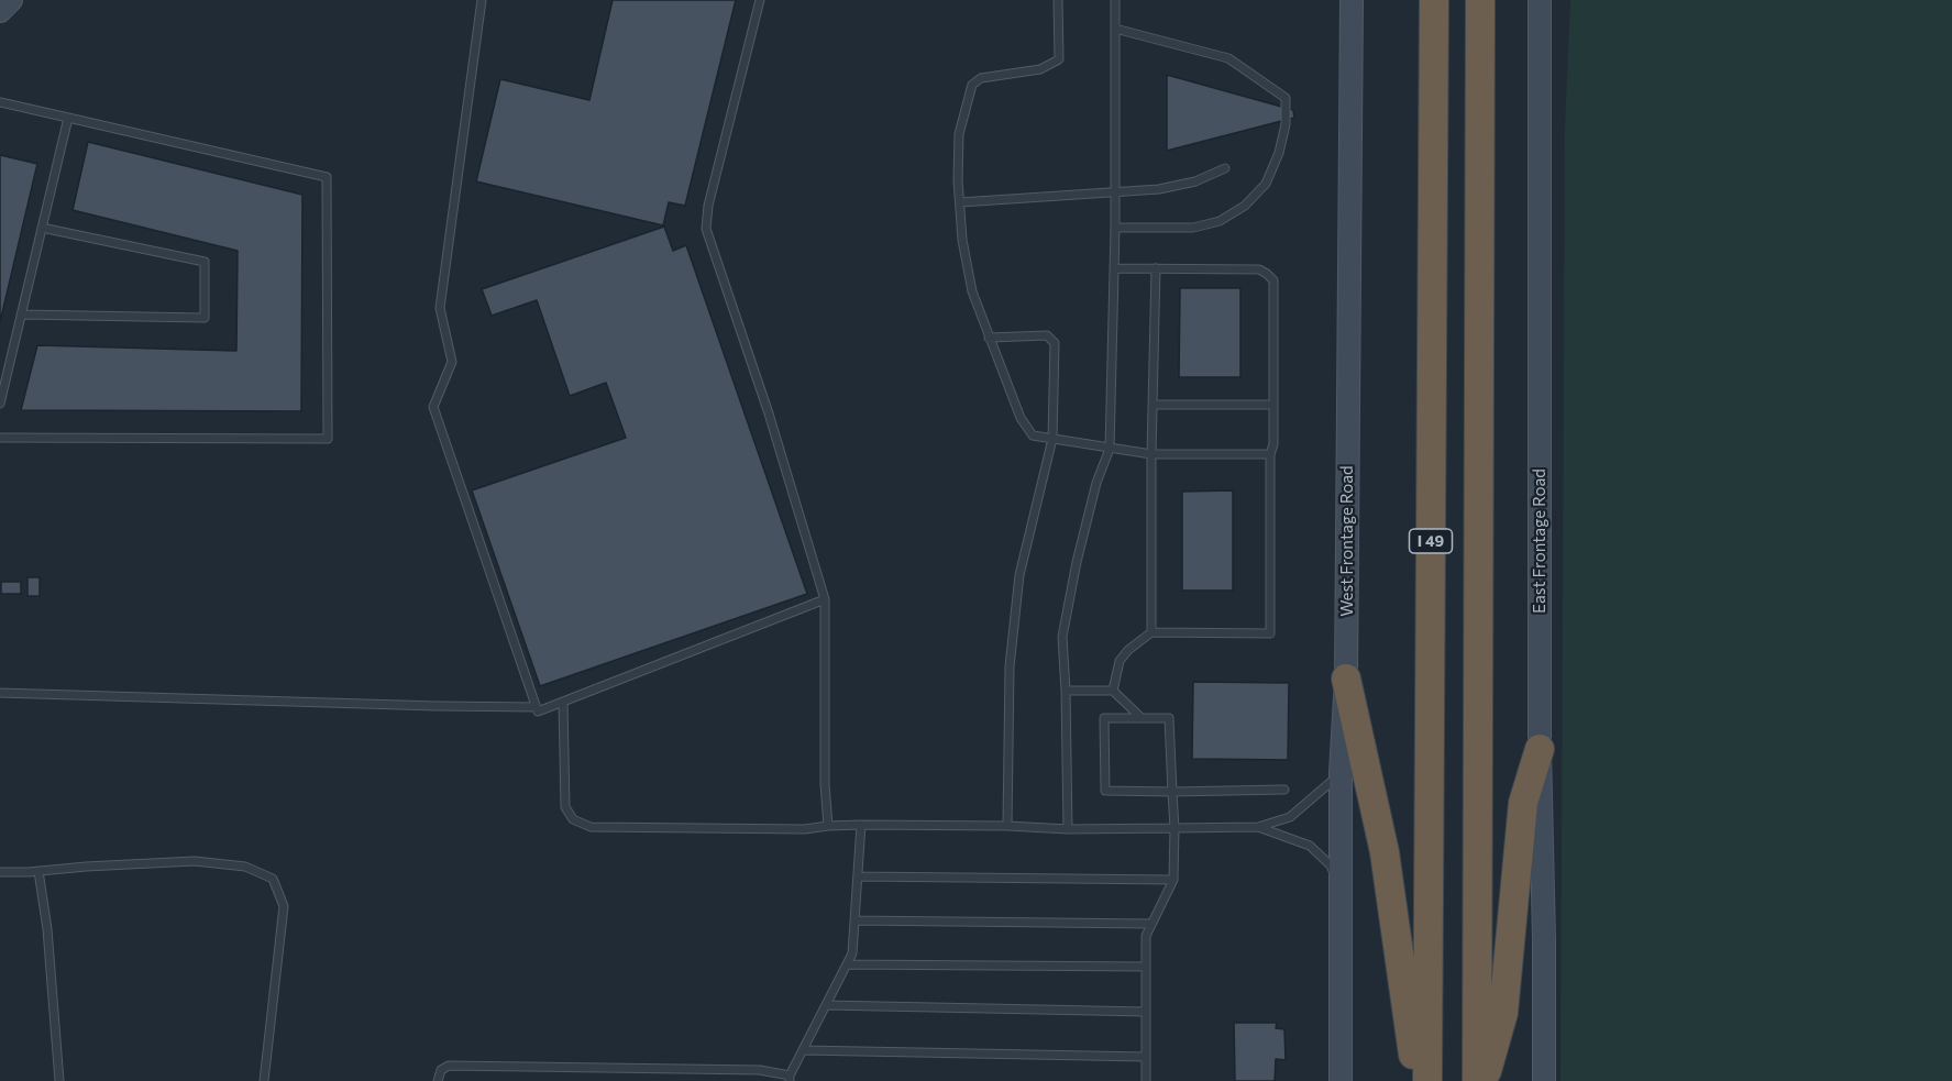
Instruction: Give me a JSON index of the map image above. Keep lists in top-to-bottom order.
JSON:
{
  "streets": {
    "highway": ["I 49"],
    "street": ["West Frontage Road", "East Frontage Road"]
  }
}
